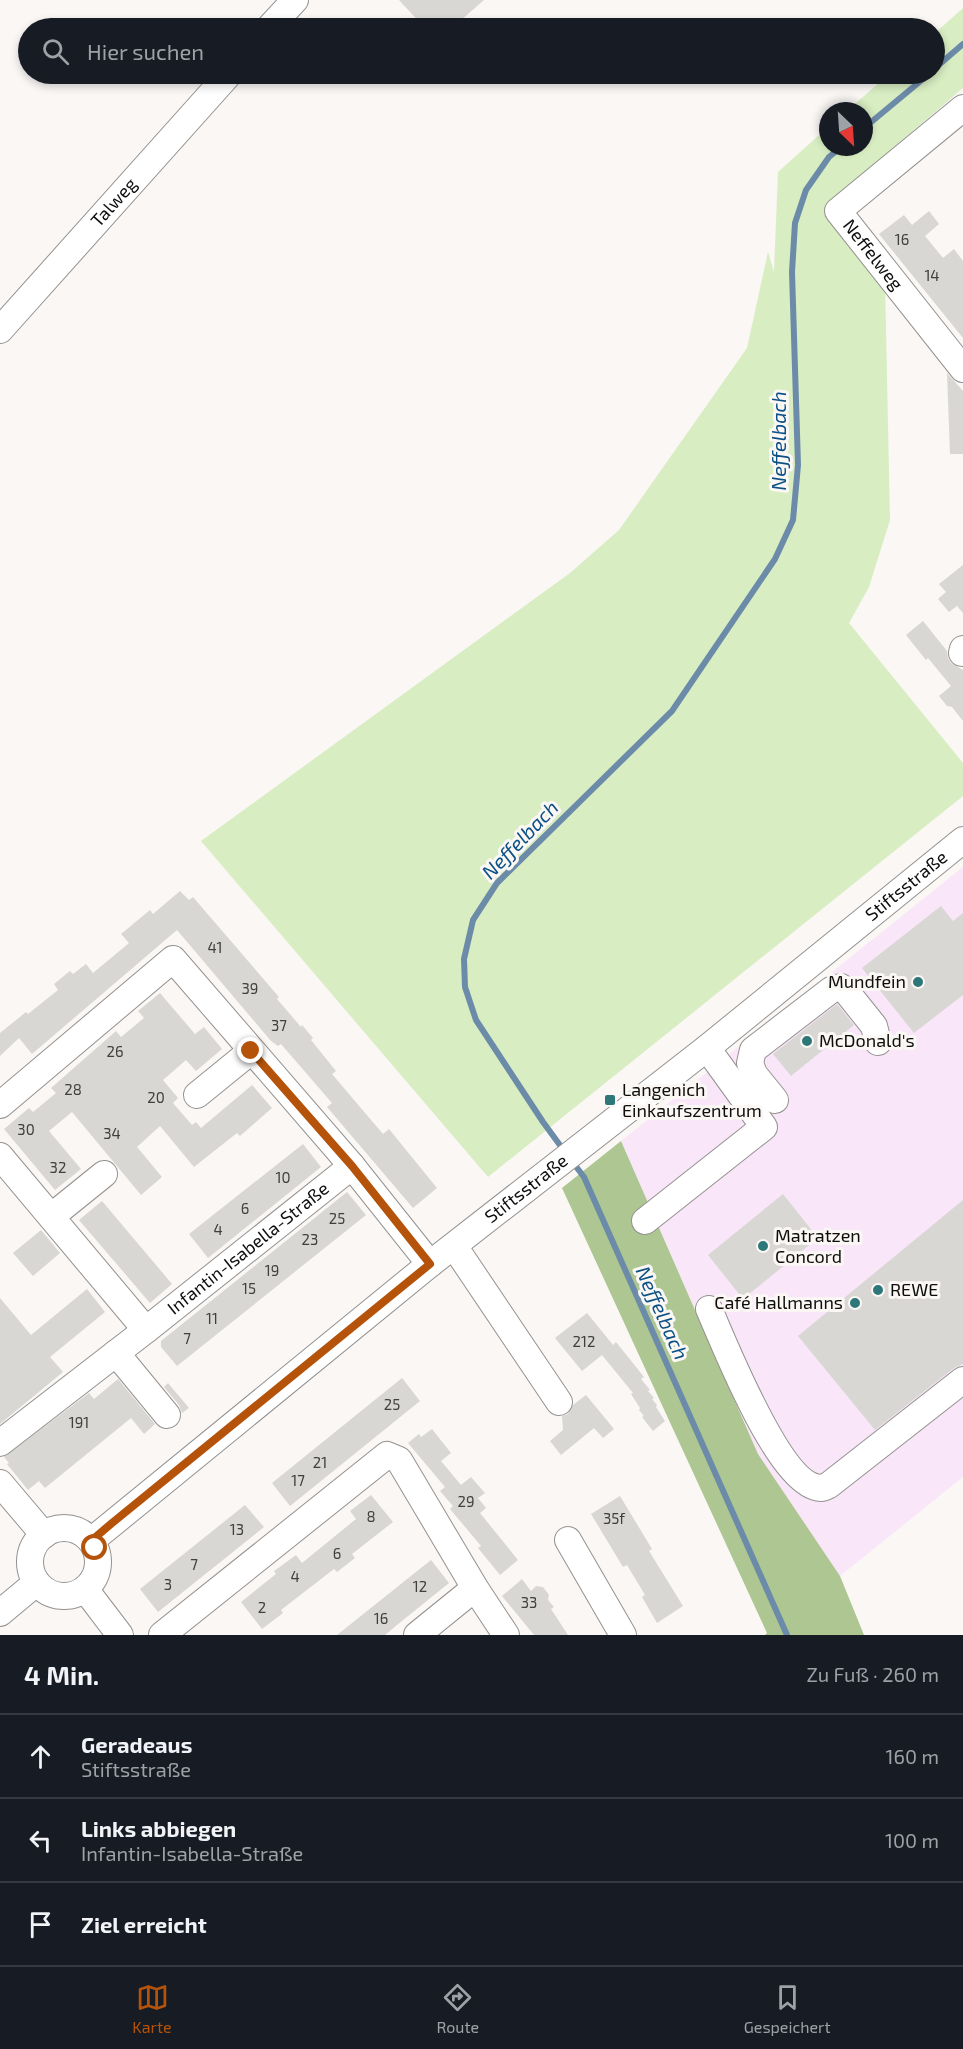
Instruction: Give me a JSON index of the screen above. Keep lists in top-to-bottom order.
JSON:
{
  "streets": {
    "street": [
      "Talweg",
      "Neffelweg",
      "Stiftsstraße",
      "Infantin-Isabella-Straße"
    ]
  },
  "water": ["Neffelbach"],
  "places": {
    "other": [
      "Mundfein",
      "McDonald's",
      "Matratzen Concord",
      "REWE",
      "Café Hallmanns"
    ],
    "transit": ["Langenich Einkaufszentrum"]
  },
  "house_numbers": [
    "16",
    "14",
    "41",
    "39",
    "37",
    "26",
    "28",
    "20",
    "30",
    "34",
    "32",
    "10",
    "6",
    "25",
    "4",
    "23",
    "19",
    "15",
    "11",
    "7",
    "212",
    "25",
    "191",
    "21",
    "17",
    "29",
    "8",
    "35f",
    "13",
    "6",
    "7",
    "4",
    "3",
    "12",
    "33",
    "2",
    "16"
  ],
  "north": "bottom right",
  "page": {
    "search": "Hier suchen",
    "heading": ["4 Min.", "Zu Fuß · 260 m"],
    "list": [
      ["Geradeaus", "Stiftsstraße", "160 m"],
      ["Links abbiegen", "Infantin-Isabella-Straße", "100 m"],
      "Ziel erreicht"
    ],
    "nav": ["Karte", "Route", "Gespeichert"]
  }
}
